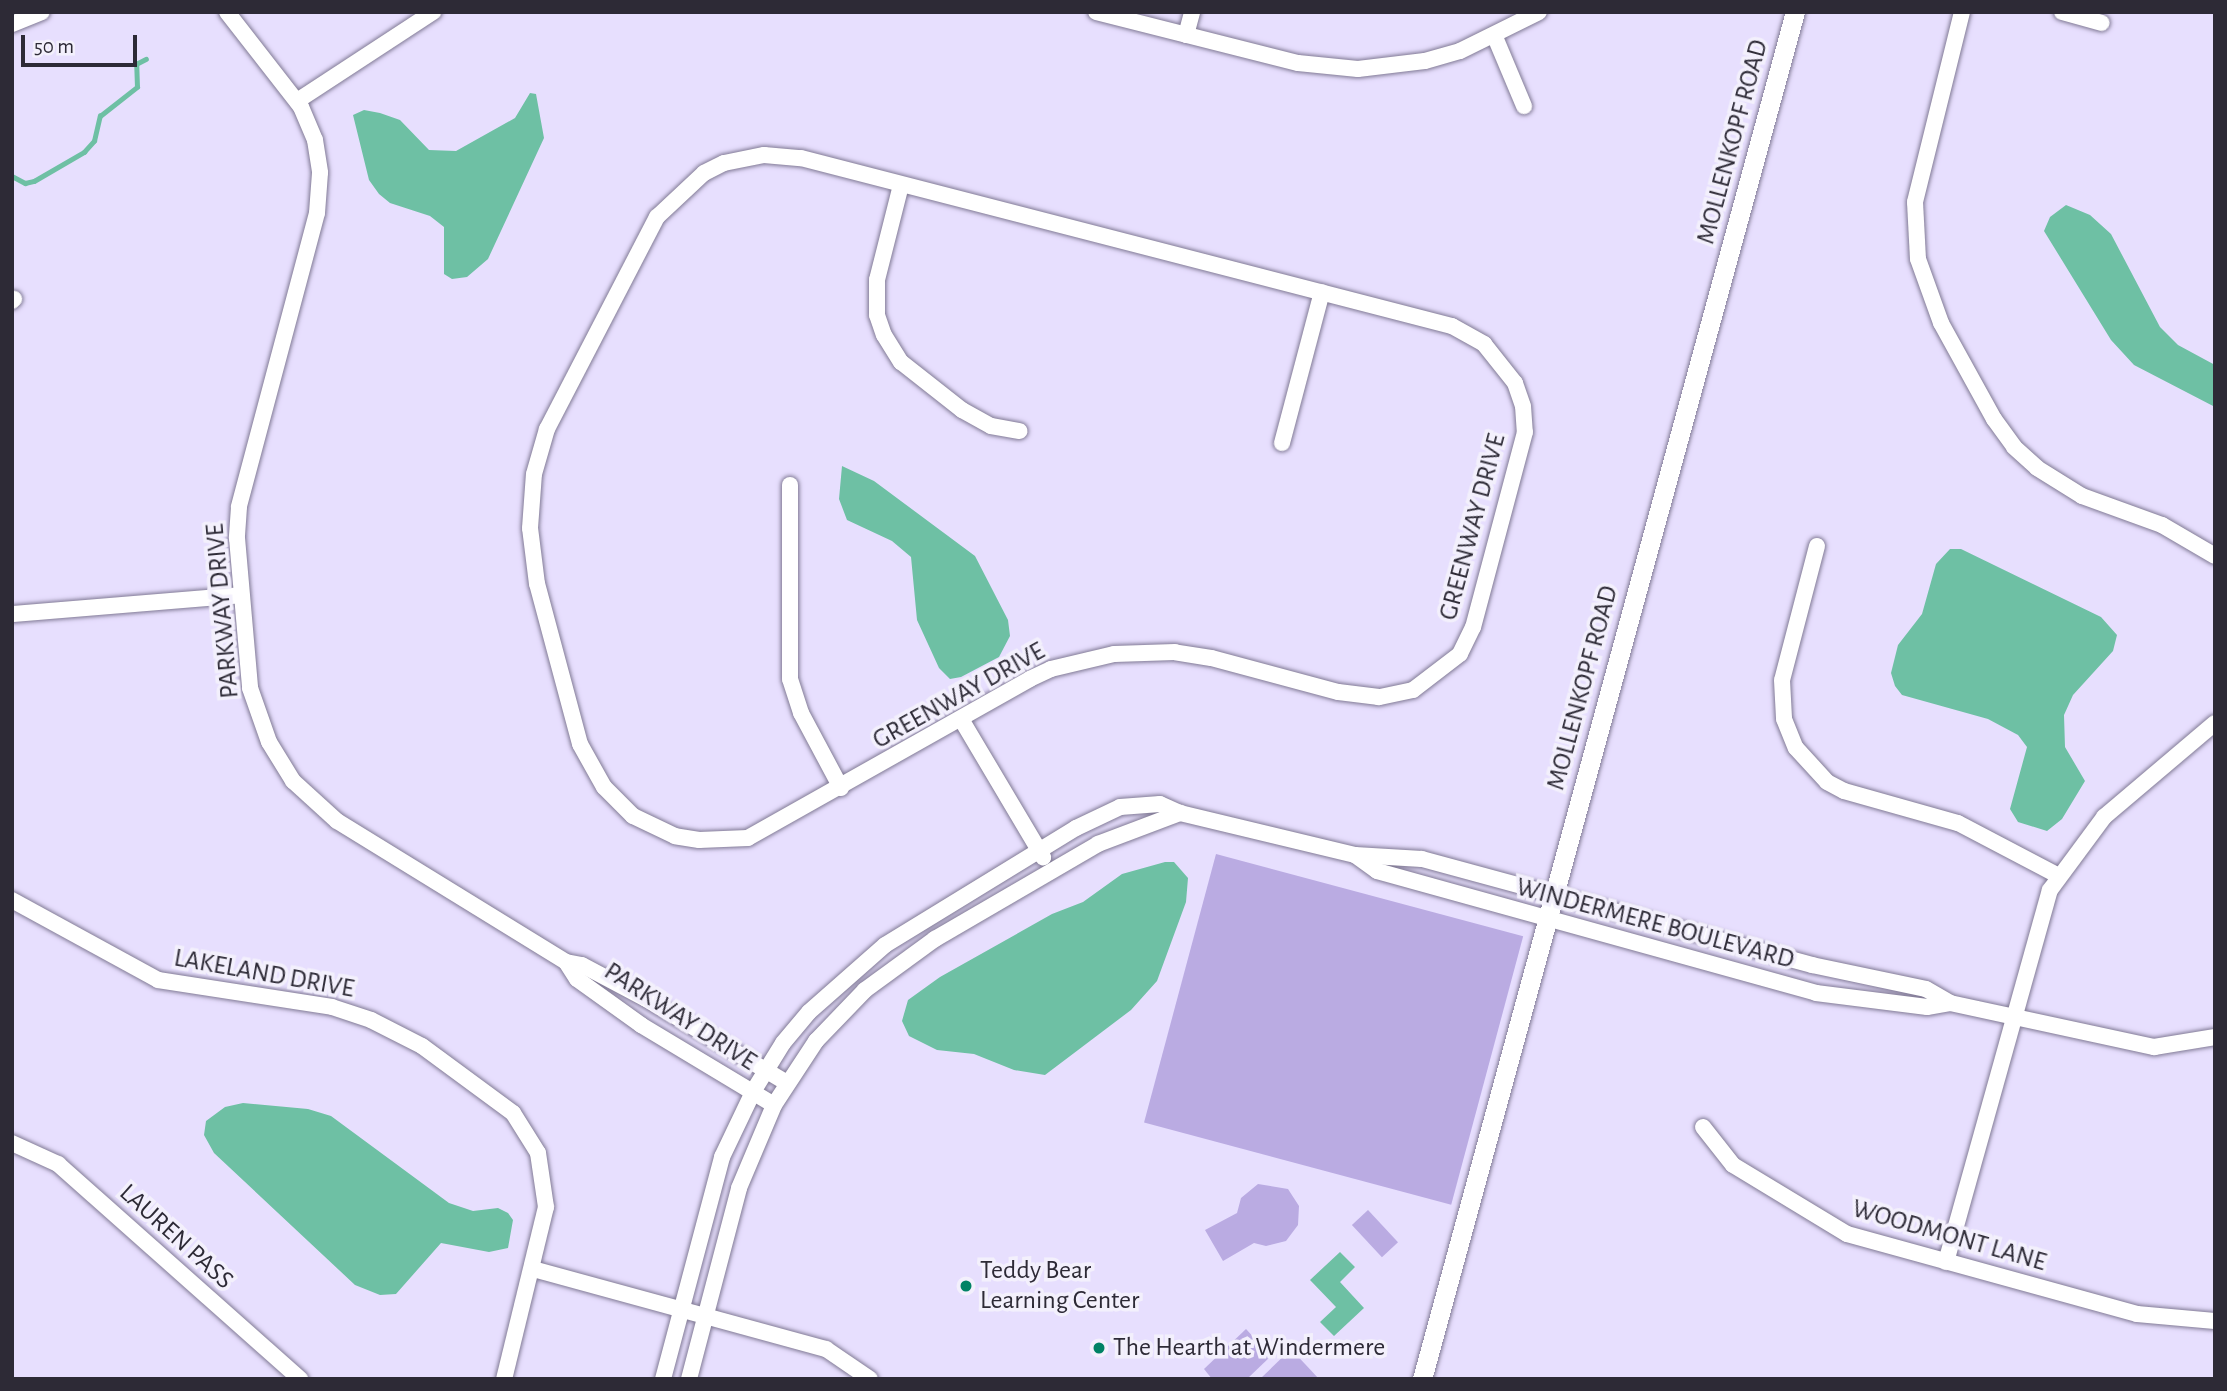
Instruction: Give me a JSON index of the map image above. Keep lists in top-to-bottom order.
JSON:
{
  "streets": {
    "street": [
      "MOLLENKOPF ROAD",
      "GREENWAY DRIVE",
      "PARKWAY DRIVE",
      "WINDERMERE BOULEVARD",
      "LAKELAND DRIVE",
      "WOODMONT LANE",
      "LAUREN PASS"
    ]
  },
  "crossings": [
    ["MOLLENKOPF ROAD", "WINDERMERE BOULEVARD"],
    ["PARKWAY DRIVE", "WINDERMERE BOULEVARD"]
  ],
  "places": ["Teddy Bear Learning Center", "The Hearth at Windermere"],
  "scale_bar": "50 m"
}
